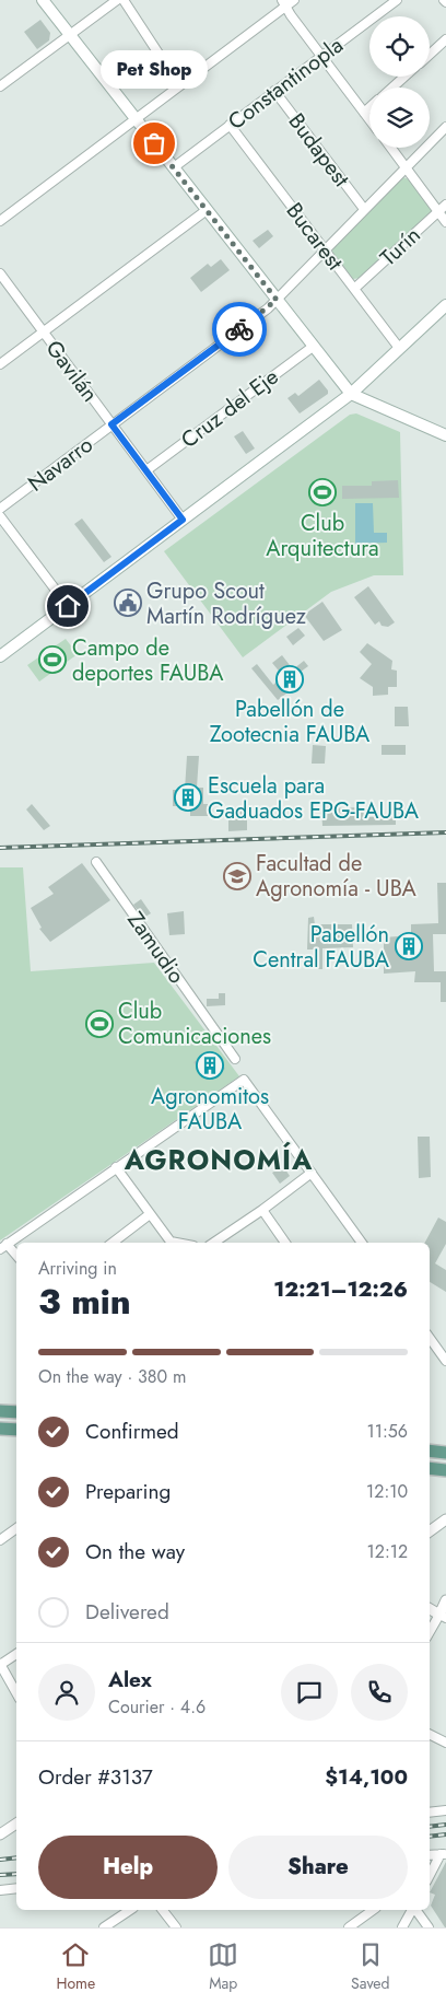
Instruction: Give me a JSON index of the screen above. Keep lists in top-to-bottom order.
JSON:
{
  "streets": {
    "street": [
      "Constantinopla",
      "Budapest",
      "Bucarest",
      "Turín",
      "Gavilán",
      "Cruz del Eje",
      "Navarro",
      "Zamudio"
    ]
  },
  "crossings": [
    ["Constantinopla", "Budapest"],
    ["Constantinopla", "Bucarest"],
    ["Budapest", "Navarro"],
    ["Bucarest", "Turín"],
    ["Bucarest", "Navarro"],
    ["Gavilán", "Cruz del Eje"],
    ["Gavilán", "Navarro"]
  ],
  "districts": ["AGRONOMÍA"],
  "places": {
    "other": ["Pet Shop"],
    "sports": ["Club Arquitectura", "Campo de deportes FAUBA", "Club Comunicaciones"],
    "public building": ["Grupo Scout Martín Rodríguez"],
    "building": [
      "Pabellón de Zootecnia FAUBA",
      "Escuela para Gaduados EPG-FAUBA",
      "Pabellón Central FAUBA",
      "Agronomitos FAUBA"
    ],
    "school or university": ["Facultad de Agronomía - UBA"]
  },
  "page": {
    "bubble": "Pet Shop",
    "heading": ["3 min", "Arriving in", "12:21–12:26"],
    "panel": [
      "Alex",
      "Courier · 4.6",
      "Order #3137",
      "$14,100"
    ],
    "bar": "On the way · 380 m",
    "list": [
      ["Confirmed", "11:56"],
      ["Preparing", "12:10"],
      ["On the way", "12:12"],
      "Delivered"
    ],
    "buttons": ["Help", "Share"],
    "tabs": ["Home", "Map", "Saved"]
  }
}
